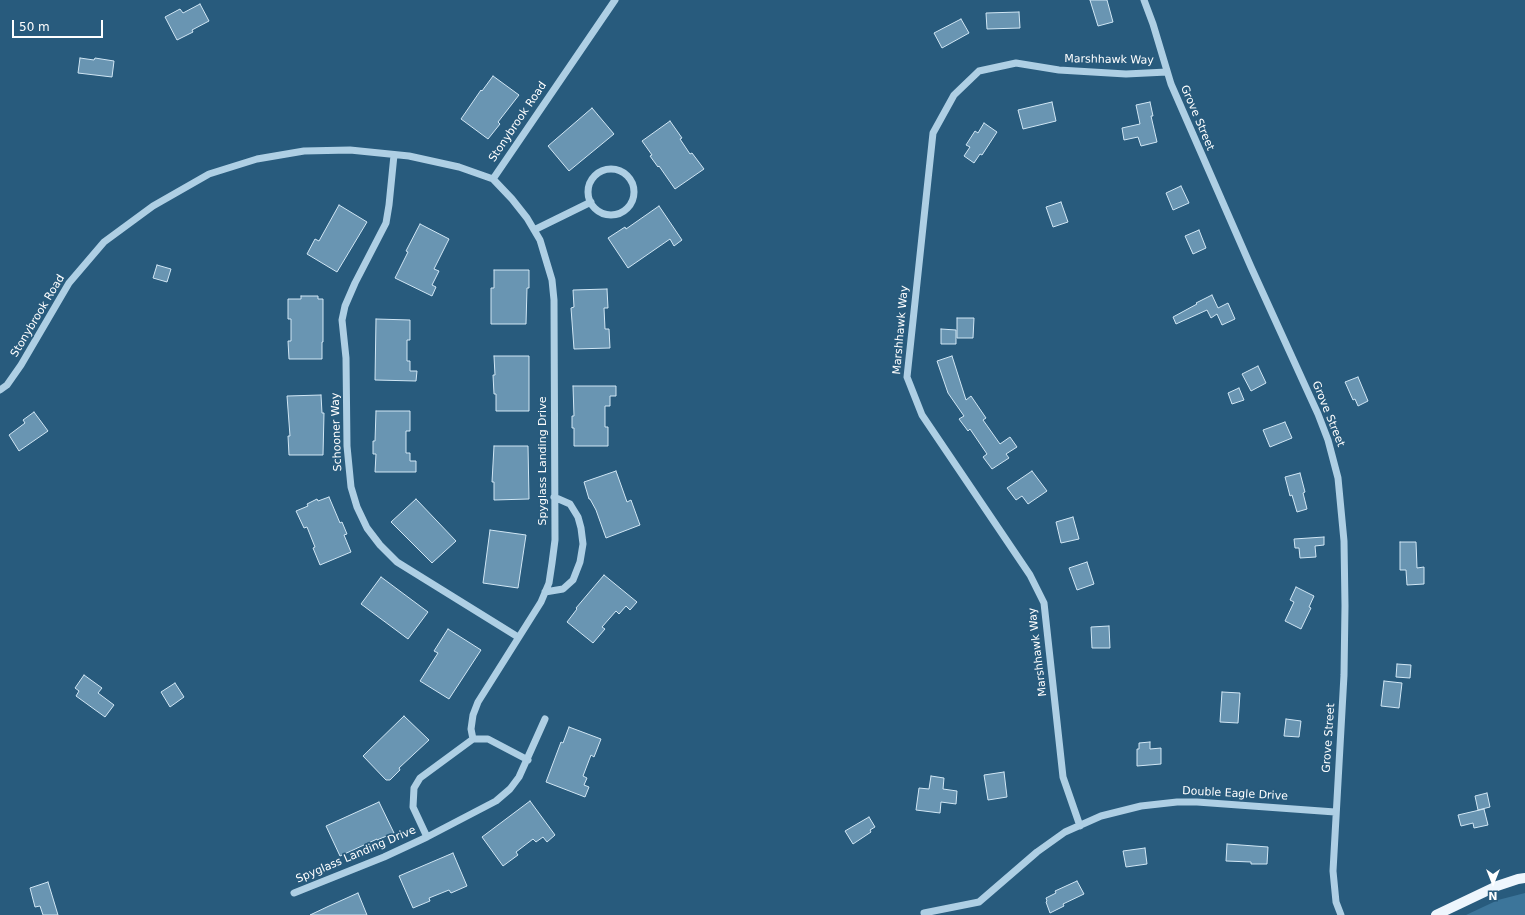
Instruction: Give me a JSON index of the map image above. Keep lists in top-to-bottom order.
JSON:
{
  "streets": {
    "street": [
      "Marshhawk Way",
      "Grove Street",
      "Stonybrook Road",
      "Schooner Way",
      "Spyglass Landing Drive",
      "Double Eagle Drive"
    ]
  },
  "crossings": [
    ["Marshhawk Way", "Grove Street"],
    ["Marshhawk Way", "Double Eagle Drive"],
    ["Grove Street", "Double Eagle Drive"],
    ["Stonybrook Road", "Schooner Way"],
    ["Stonybrook Road", "Spyglass Landing Drive"],
    ["Schooner Way", "Spyglass Landing Drive"]
  ],
  "scale_bar": "50 m",
  "north": "bottom"
}
